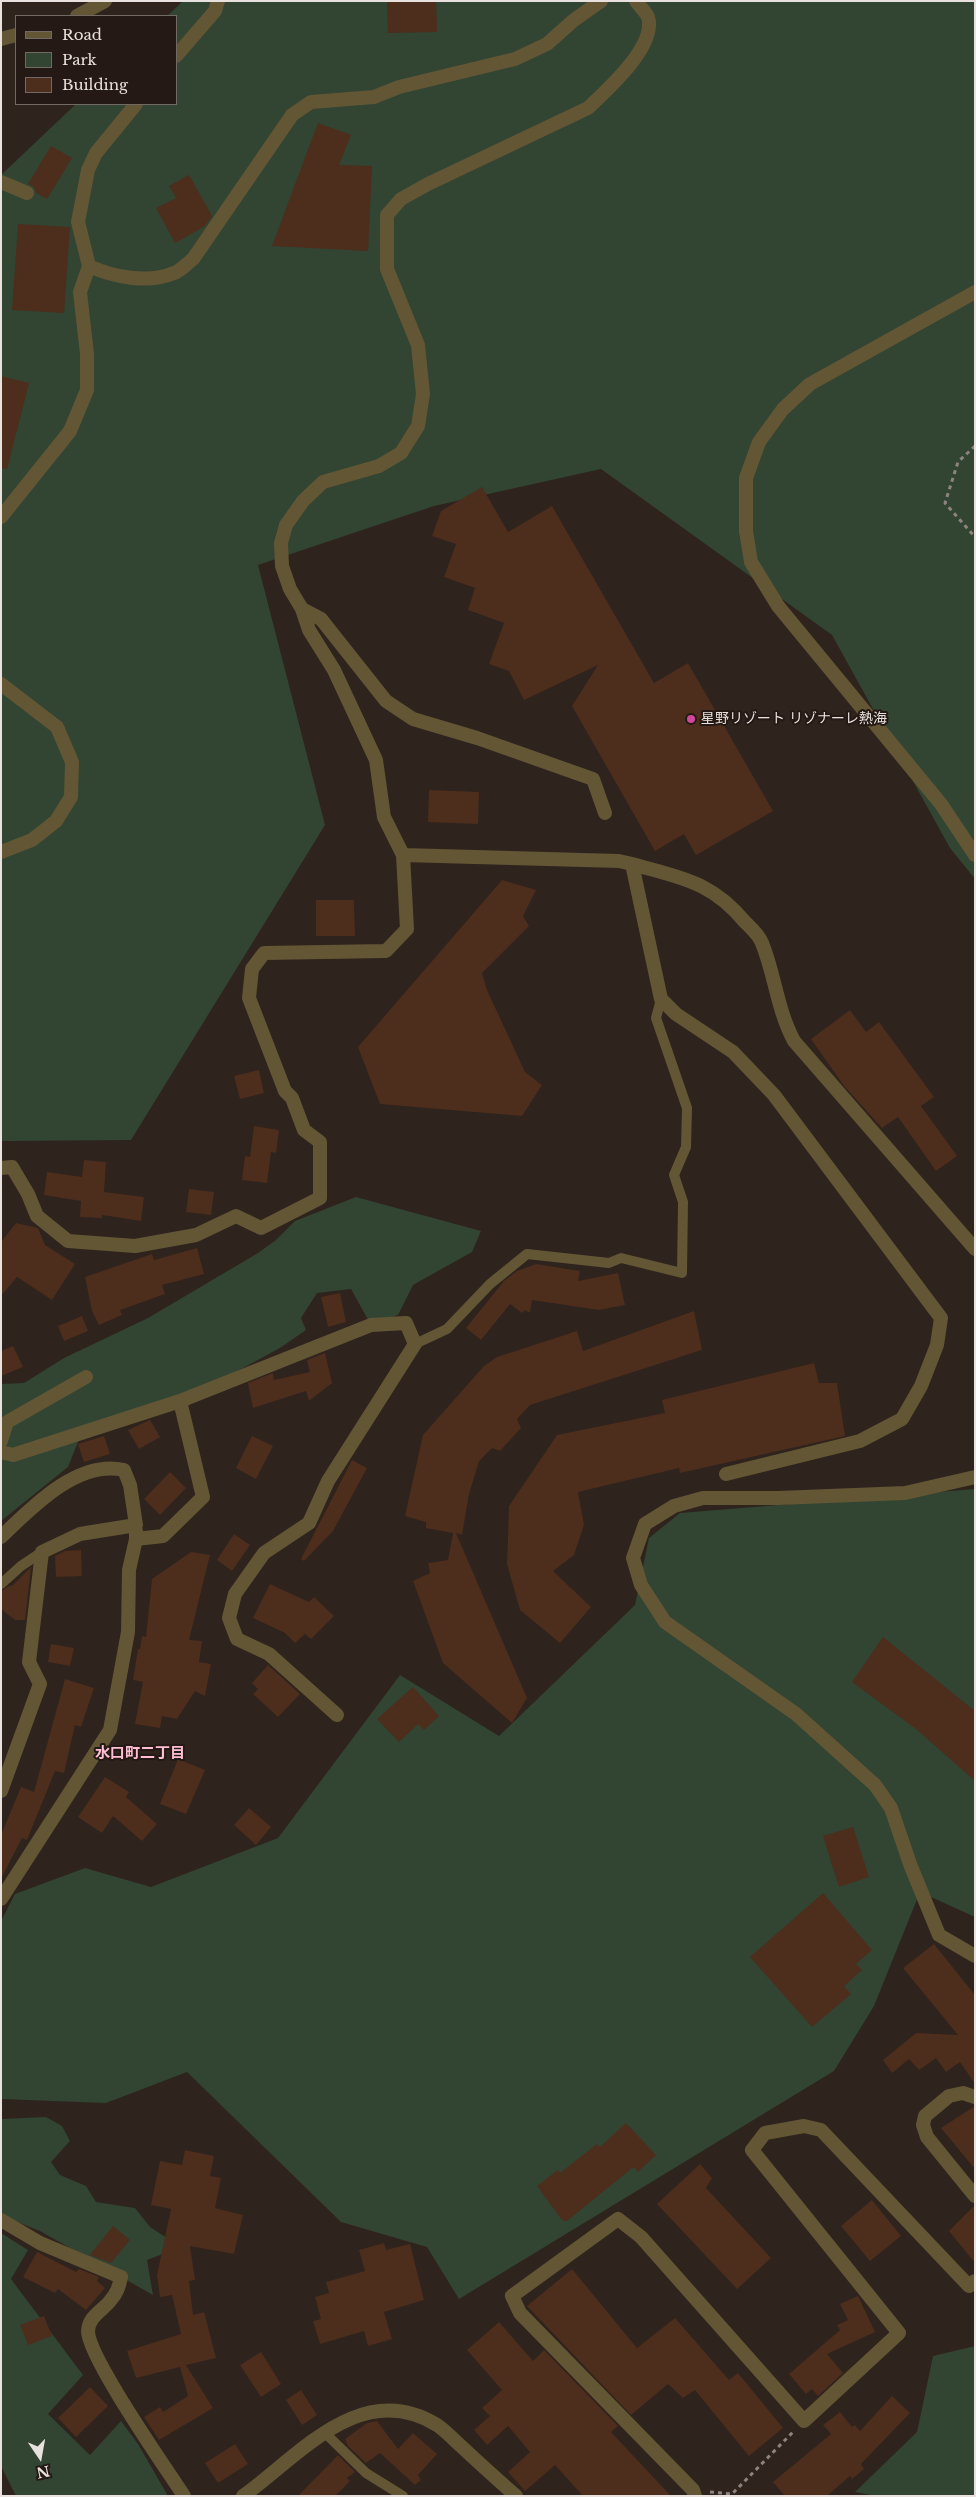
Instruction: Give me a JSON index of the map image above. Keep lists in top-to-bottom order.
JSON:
{
  "districts": ["水口町二丁目"],
  "places": ["星野リゾート リゾナーレ熱海"],
  "legend": ["Road", "Park", "Building"],
  "north": "bottom"
}
